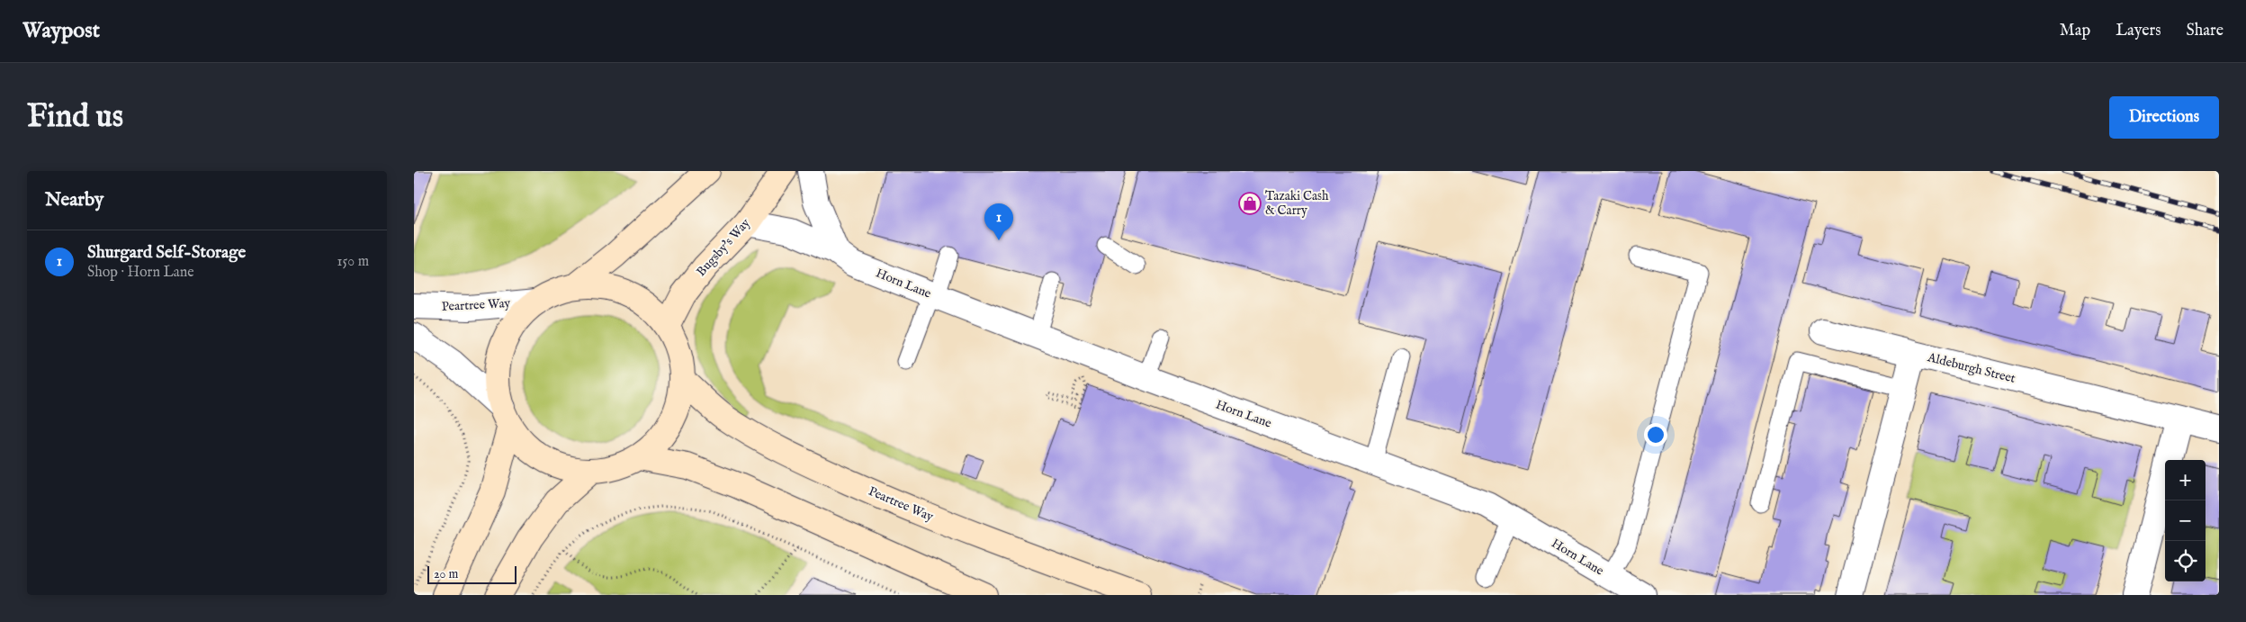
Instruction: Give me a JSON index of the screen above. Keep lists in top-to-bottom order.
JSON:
{
  "streets": {
    "street": [
      "Bugsby's Way",
      "Horn Lane",
      "Peartree Way",
      "Aldeburgh Street"
    ]
  },
  "crossings": [
    ["Bugsby's Way", "Horn Lane"]
  ],
  "places": {
    "shop": ["Tazaki Cash & Carry"]
  },
  "scale_bar": "20 m",
  "page": {
    "header": "Waypost",
    "nav": ["Map", "Layers", "Share"],
    "buttons": "Directions",
    "title": "Find us",
    "heading": "Nearby",
    "pins": "1",
    "list": [
      {
        "mark": "1",
        "name": "Shurgard Self-Storage",
        "note": "Shop · Horn Lane",
        "value": "150 m"
      }
    ],
    "map_buttons": ["+", "−"],
    "scale": "20 m"
  }
}
